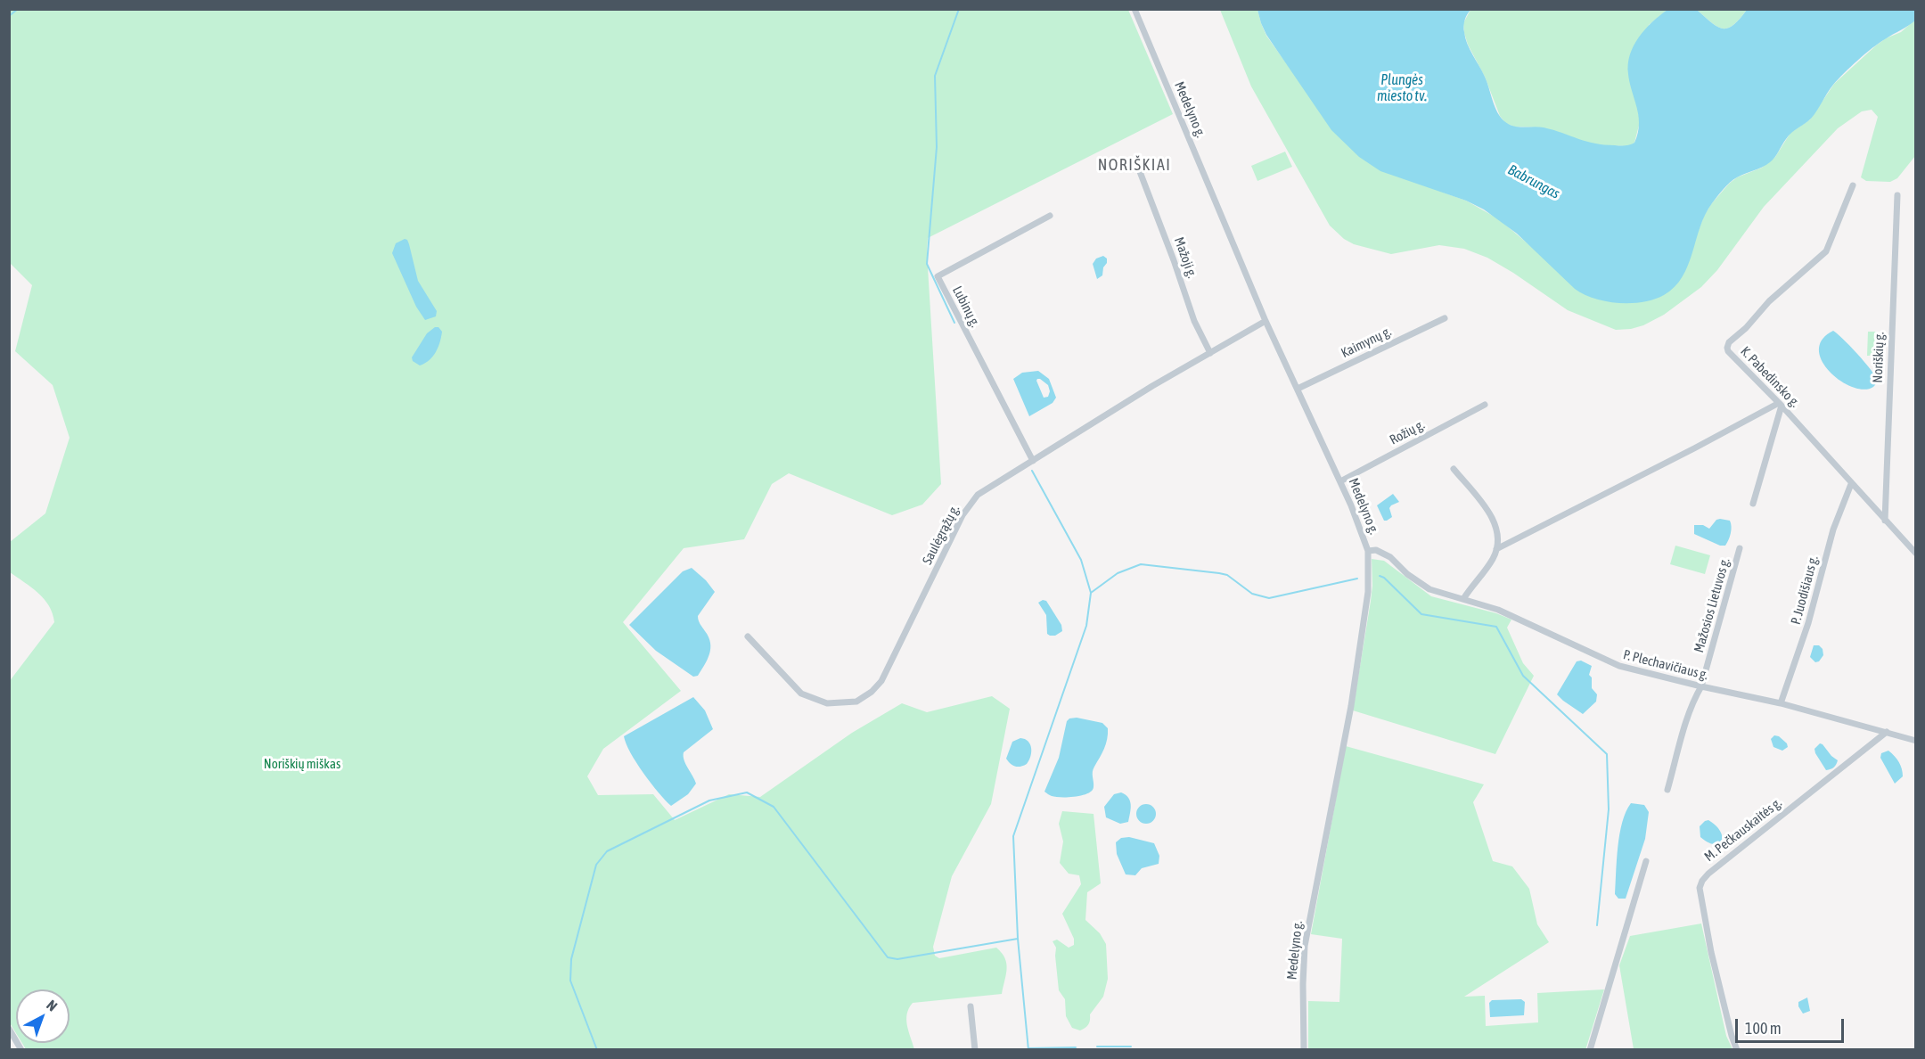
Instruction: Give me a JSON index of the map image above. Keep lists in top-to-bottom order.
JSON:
{
  "streets": {
    "street": [
      "Medelyno g.",
      "Mažoji g.",
      "Lubinų g.",
      "Kaimynų g.",
      "Noriškių g.",
      "K. Pabedinsko g.",
      "Rožių g.",
      "Saulėgrąžų g.",
      "P. Juodišiaus g.",
      "Mažosios Lietuvos g.",
      "P. Plechavičiaus g.",
      "M. Pečkauskaitės g."
    ]
  },
  "crossings": [
    ["Medelyno g.", "Kaimynų g."],
    ["Medelyno g.", "Rožių g."],
    ["Medelyno g.", "Saulėgrąžų g."],
    ["Medelyno g.", "P. Plechavičiaus g."],
    ["Mažoji g.", "Saulėgrąžų g."],
    ["Lubinų g.", "Saulėgrąžų g."],
    ["Noriškių g.", "K. Pabedinsko g."],
    ["K. Pabedinsko g.", "P. Juodišiaus g."],
    ["P. Juodišiaus g.", "P. Plechavičiaus g."],
    ["Mažosios Lietuvos g.", "P. Plechavičiaus g."],
    ["P. Plechavičiaus g.", "M. Pečkauskaitės g."]
  ],
  "districts": ["NORIŠKIAI"],
  "water": ["Plungės miesto tv.", "Babrungas"],
  "parks": ["Noriškių miškas"],
  "scale_bar": "100 m",
  "north": "top right"
}
